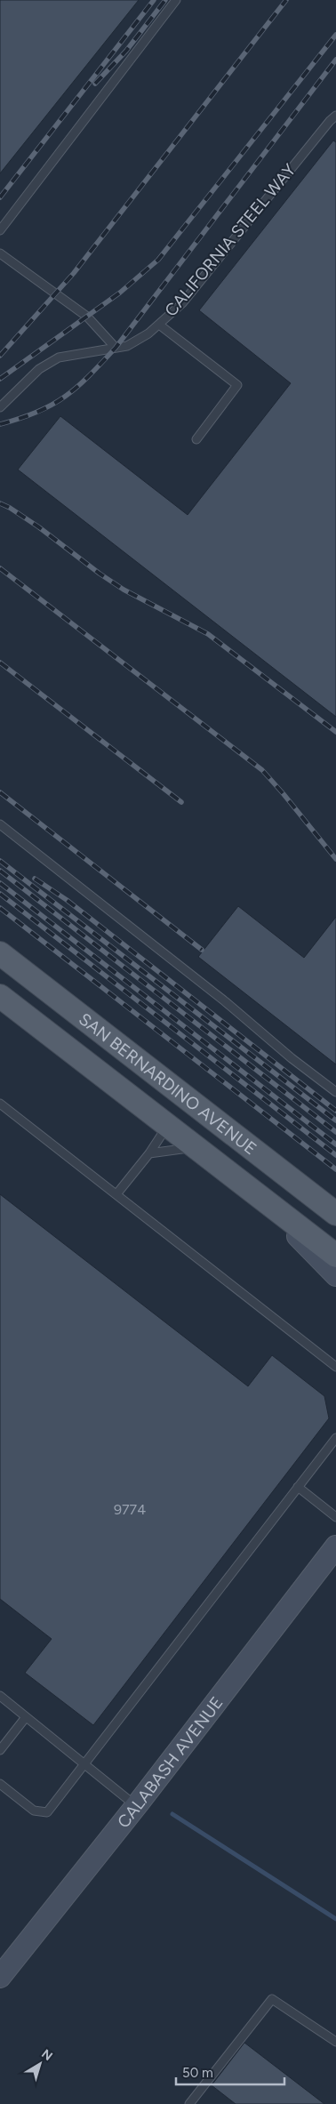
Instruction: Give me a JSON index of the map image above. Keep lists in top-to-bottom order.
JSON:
{
  "streets": {
    "main road": ["SAN BERNARDINO AVENUE"],
    "street": ["CALABASH AVENUE"],
    "lane": ["CALIFORNIA STEEL WAY"]
  },
  "house_numbers": ["9774"],
  "scale_bar": "50 m",
  "north": "top right"
}
